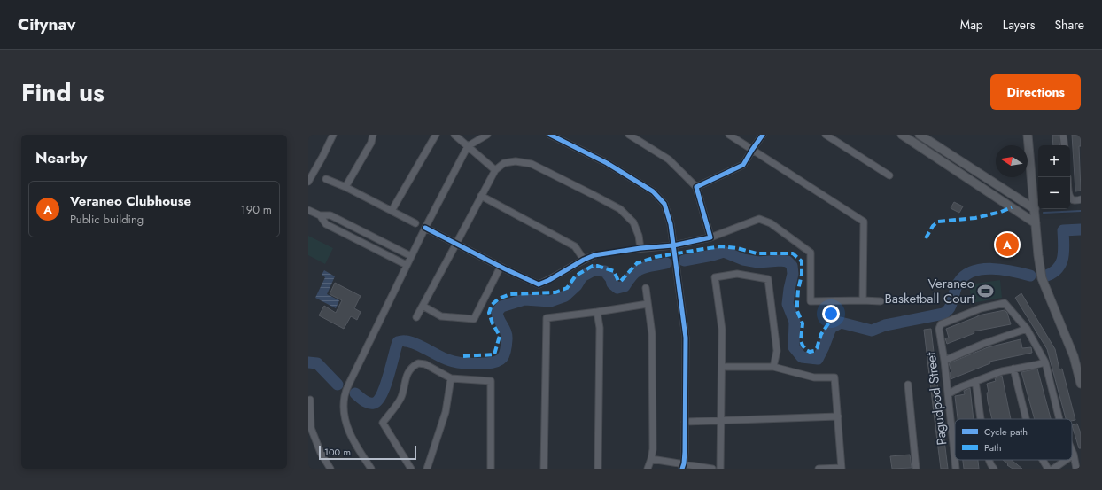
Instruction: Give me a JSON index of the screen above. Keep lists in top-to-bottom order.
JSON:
{
  "streets": {
    "street": ["Pagudpod Street"]
  },
  "places": {
    "sports": ["Veraneo Basketball Court"]
  },
  "legend": ["Cycle path", "Path"],
  "scale_bar": "100 m",
  "north": "left",
  "page": {
    "header": "Citynav",
    "nav": ["Map", "Layers", "Share"],
    "title": "Find us",
    "buttons": "Directions",
    "heading": "Nearby",
    "map_buttons": ["+", "−"],
    "list": [
      {
        "mark": "A",
        "name": "Veraneo Clubhouse",
        "note": "Public building",
        "value": "190 m"
      }
    ],
    "pins": "A",
    "scale": "100 m"
  }
}
